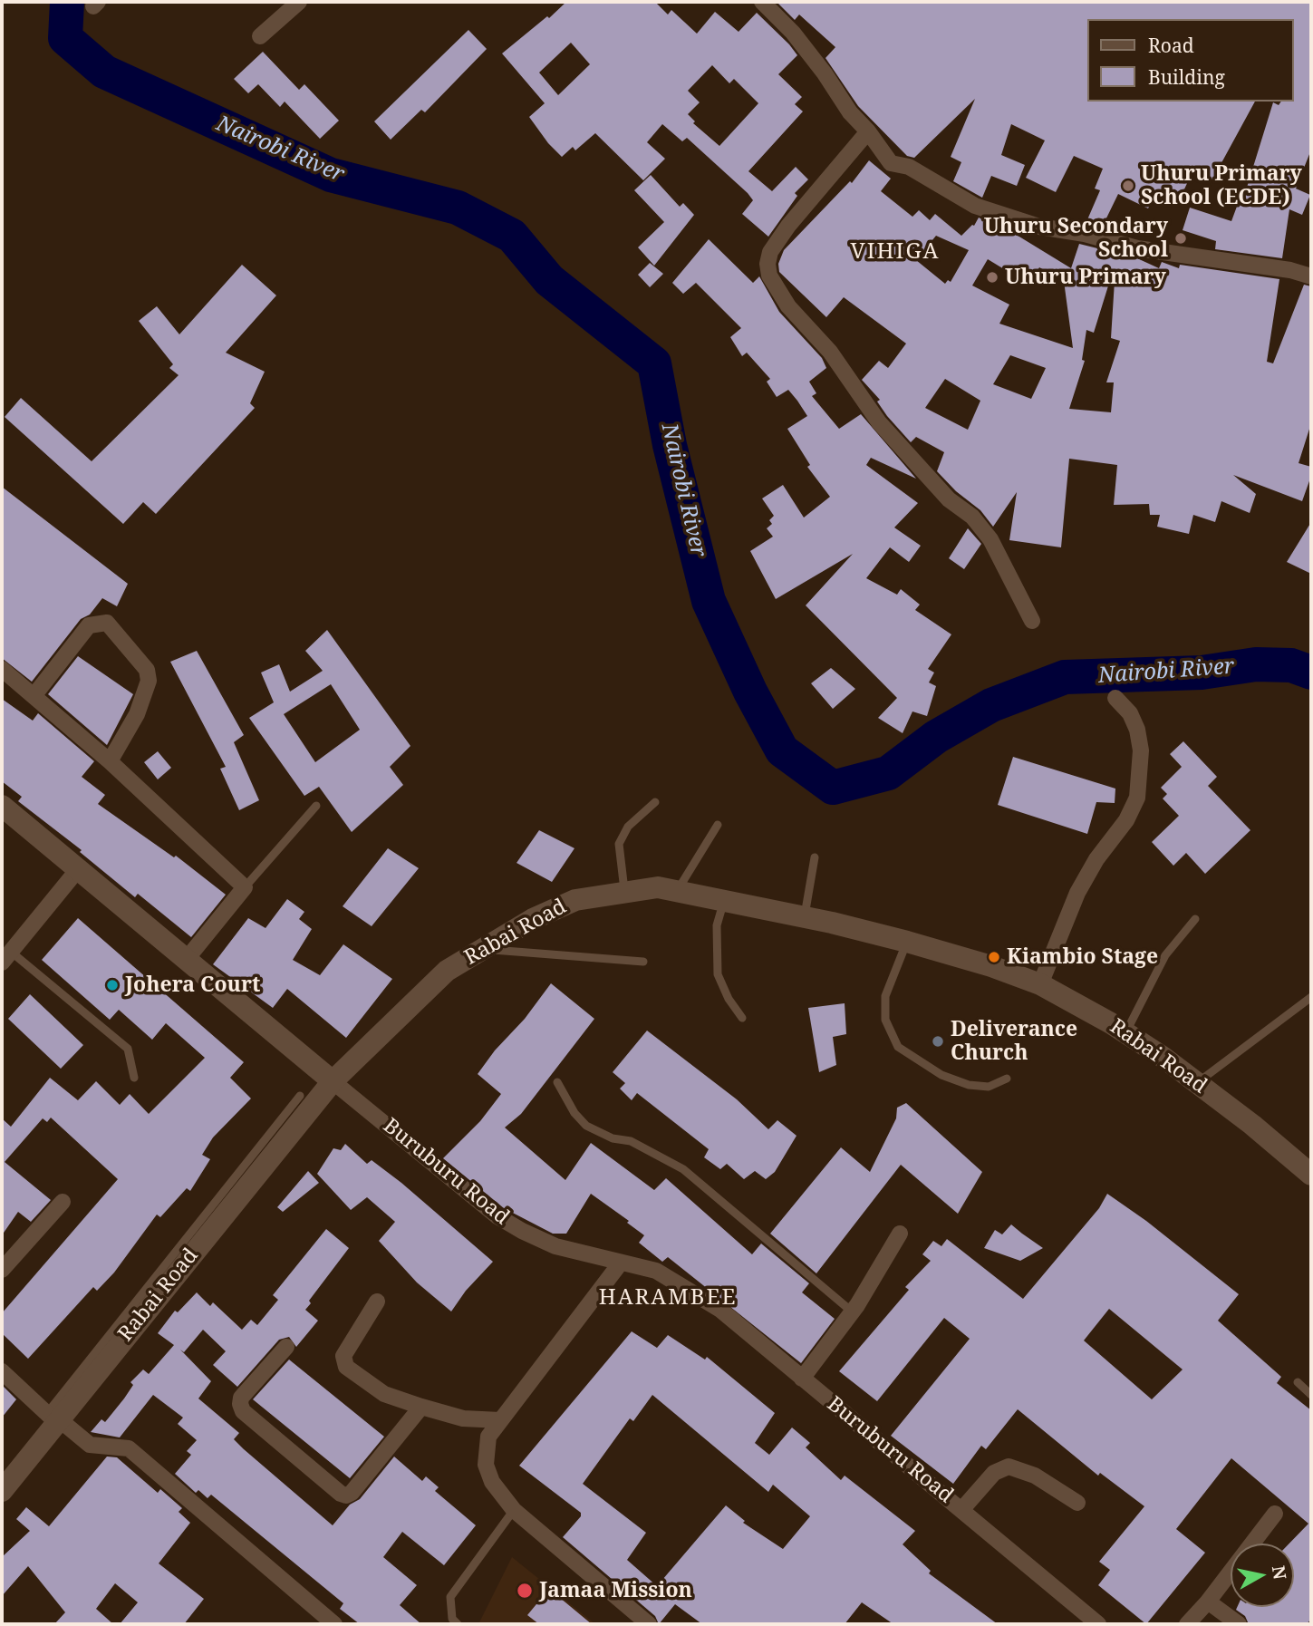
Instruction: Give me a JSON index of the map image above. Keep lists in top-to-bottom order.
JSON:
{
  "streets": {
    "main road": ["Rabai Road", "Buruburu Road"]
  },
  "crossings": [
    ["Rabai Road", "Buruburu Road"]
  ],
  "districts": ["VIHIGA", "HARAMBEE"],
  "water": ["Nairobi River"],
  "places": [
    "Uhuru Primary School (ECDE)",
    "Uhuru Secondary School",
    "Uhuru Primary",
    "Kiambio Stage",
    "Johera Court",
    "Deliverance Church",
    "Jamaa Mission"
  ],
  "legend": ["Road", "Building"],
  "north": "right"
}
